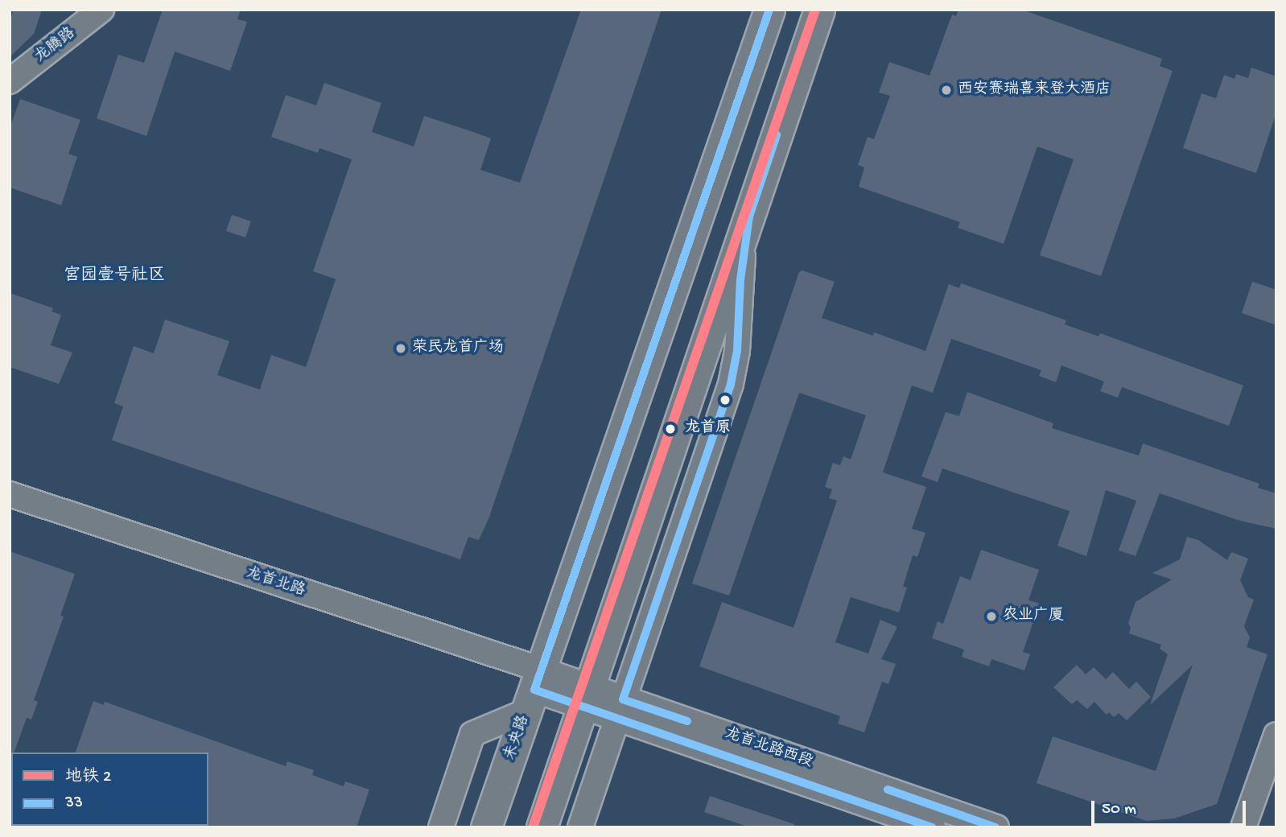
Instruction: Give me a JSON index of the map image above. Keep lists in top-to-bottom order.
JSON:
{
  "streets": {
    "main road": ["未央路"],
    "street": ["龙腾路", "龙首北路", "龙首北路西段"]
  },
  "crossings": [
    ["龙首北路", "未央路"],
    ["龙首北路", "龙首北路西段"],
    ["未央路", "龙首北路西段"]
  ],
  "districts": ["宫园壹号社区"],
  "places": [
    "西安赛瑞喜来登大酒店",
    "荣民龙首广场",
    "龙首原",
    "农业广厦"
  ],
  "lines": ["metro line 2", "transit line 33"],
  "legend": ["地铁 2", "33"],
  "scale_bar": "50 m"
}
